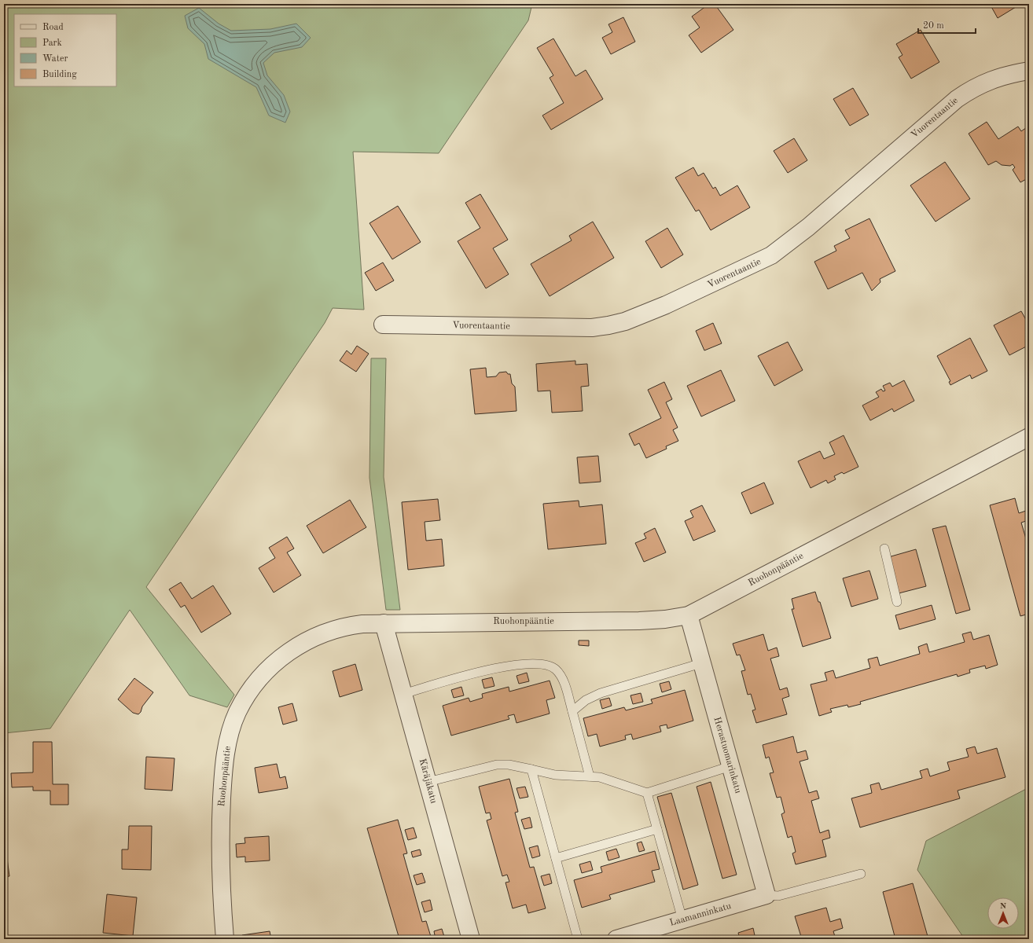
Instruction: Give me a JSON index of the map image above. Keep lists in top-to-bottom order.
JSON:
{
  "streets": {
    "street": [
      "Vuorentaantie",
      "Ruohonpääntie",
      "Herastuomarinkatu",
      "Käräjäkatu",
      "Laamanninkatu"
    ]
  },
  "crossings": [
    ["Ruohonpääntie", "Herastuomarinkatu"],
    ["Ruohonpääntie", "Käräjäkatu"],
    ["Herastuomarinkatu", "Laamanninkatu"]
  ],
  "legend": [
    "Road",
    "Park",
    "Water",
    "Building"
  ],
  "scale_bar": "20 m",
  "north": "top"
}
